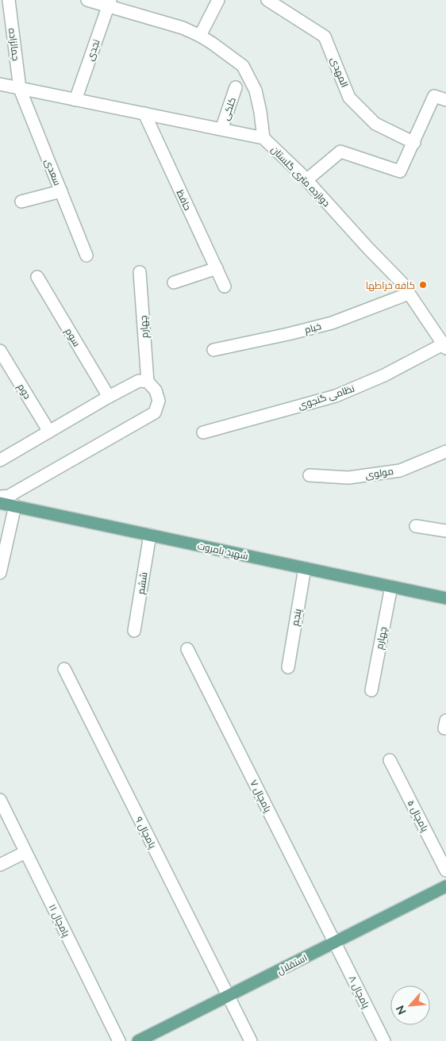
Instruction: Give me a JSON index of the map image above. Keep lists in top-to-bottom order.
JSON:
{
  "streets": {
    "main road": ["شهید بامروت", "استقلال"],
    "street": [
      "جمالزاده",
      "نجدی",
      "المهدی",
      "کلکی",
      "سعدی",
      "دوازده متری گلستان",
      "حافظ",
      "چهارم",
      "خیام",
      "سوم",
      "دوم",
      "نظامی گنجوی",
      "مولوی",
      "ششم",
      "پنجم",
      "پامچال ۷",
      "پامچال ۵",
      "پامچال ۹",
      "پامچال ۱۱",
      "پامچال ۸"
    ]
  },
  "crossings": [
    ["جمالزاده", "سعدی"],
    ["جمالزاده", "دوازده متری گلستان"],
    ["نجدی", "دوازده متری گلستان"],
    ["کلکی", "دوازده متری گلستان"],
    ["سعدی", "دوازده متری گلستان"],
    ["دوازده متری گلستان", "حافظ"],
    ["دوازده متری گلستان", "خیام"],
    ["دوازده متری گلستان", "نظامی گنجوی"],
    ["چهارم", "شهید بامروت"],
    ["شهید بامروت", "ششم"],
    ["شهید بامروت", "پنجم"],
    ["پامچال ۷", "استقلال"],
    ["پامچال ۷", "پامچال ۸"],
    ["پامچال ۹", "استقلال"],
    ["استقلال", "پامچال ۸"]
  ],
  "places": ["کافه خراطها"],
  "north": "bottom left"
}
